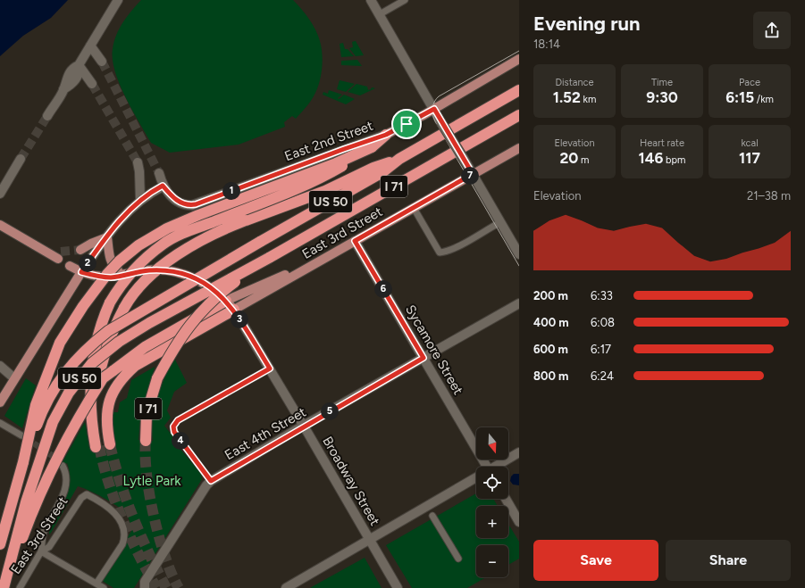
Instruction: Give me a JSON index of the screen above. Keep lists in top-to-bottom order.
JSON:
{
  "streets": {
    "highway": ["I 71", "US 50"],
    "main road": [
      "East 2nd Street",
      "East 3rd Street",
      "Sycamore Street",
      "East 4th Street",
      "Broadway Street"
    ]
  },
  "crossings": [
    ["I 71", "US 50"],
    ["East 3rd Street", "Sycamore Street"],
    ["East 3rd Street", "Broadway Street"],
    ["Sycamore Street", "East 4th Street"],
    ["East 4th Street", "Broadway Street"]
  ],
  "parks": ["Lytle Park"],
  "north": "bottom",
  "page": {
    "heading": ["Evening run", "18:14"],
    "stats": [
      ["Distance", "1.52 km"],
      ["Time", "9:30"],
      ["Pace", "6:15 /km"],
      ["Elevation", "20 m"],
      ["Heart rate", "146 bpm"],
      ["kcal", "117"]
    ],
    "pins": [
      "7",
      "1",
      "2",
      "6",
      "3",
      "5",
      "4"
    ],
    "chart": ["Elevation", "21–38 m"],
    "list": [
      {
        "name": "200 m",
        "note": "6:33"
      },
      {
        "name": "400 m",
        "note": "6:08"
      },
      {
        "name": "600 m",
        "note": "6:17"
      },
      {
        "name": "800 m",
        "note": "6:24"
      }
    ],
    "map_buttons": ["+", "−"],
    "buttons": ["Save", "Share"]
  }
}
